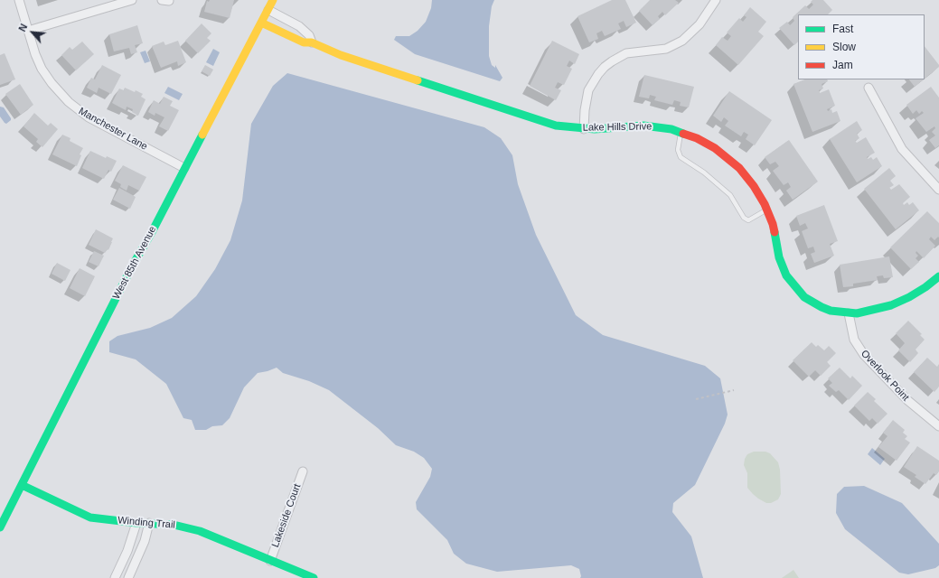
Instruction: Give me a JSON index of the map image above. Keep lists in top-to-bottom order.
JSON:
{
  "streets": {
    "street": [
      "Lake Hills Drive",
      "Manchester Lane",
      "West 85th Avenue",
      "Overlook Point",
      "Lakeside Court",
      "Winding Trail"
    ]
  },
  "crossings": [
    ["Lake Hills Drive", "West 85th Avenue"],
    ["Lake Hills Drive", "Overlook Point"],
    ["Manchester Lane", "West 85th Avenue"],
    ["West 85th Avenue", "Winding Trail"],
    ["Lakeside Court", "Winding Trail"]
  ],
  "legend": ["Fast", "Slow", "Jam"],
  "north": "top left"
}
